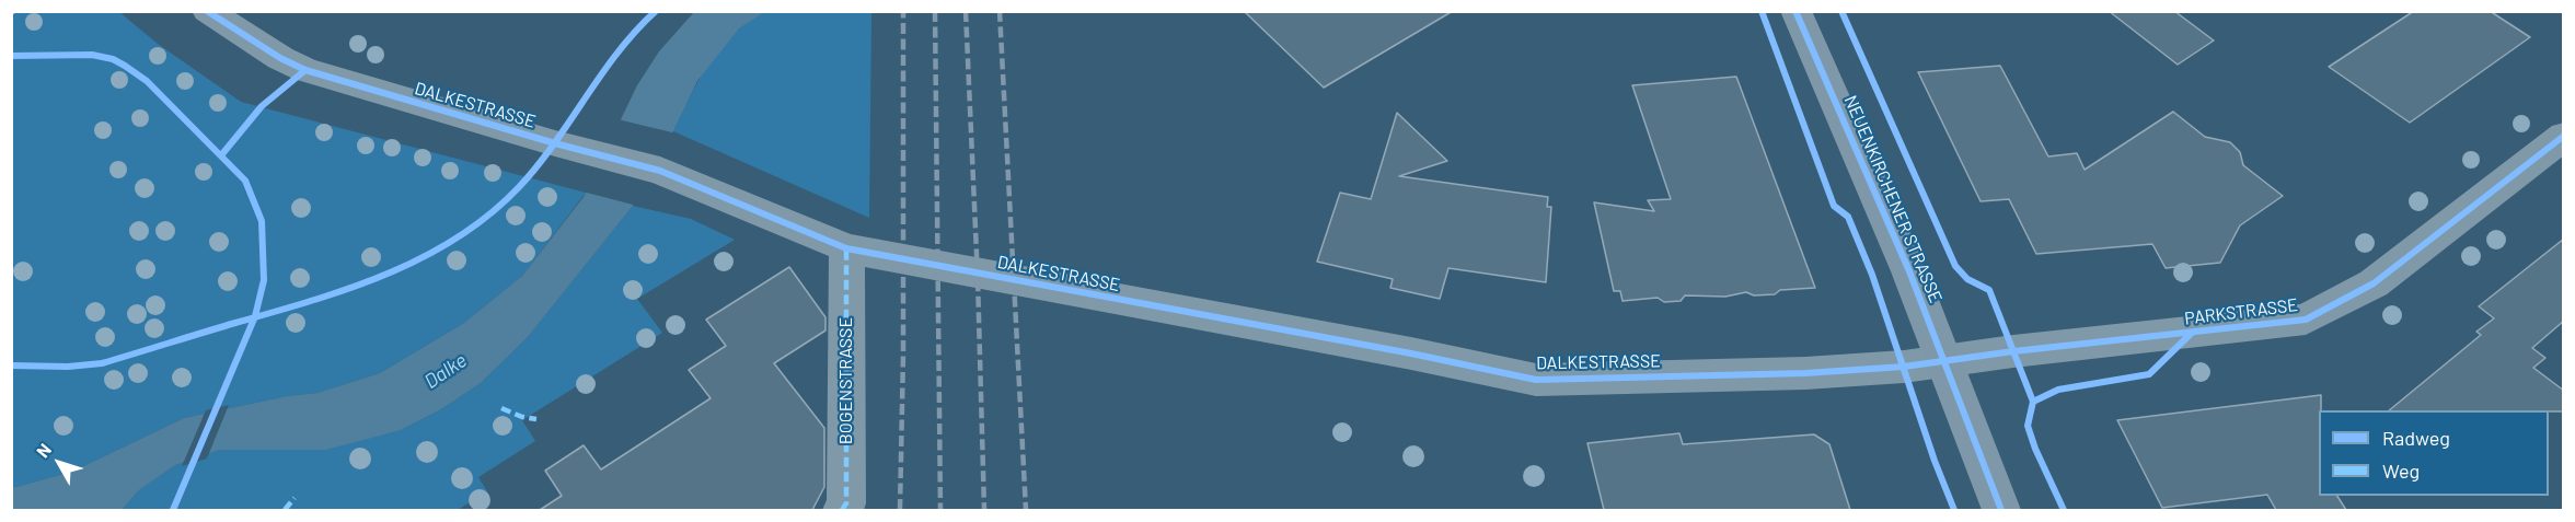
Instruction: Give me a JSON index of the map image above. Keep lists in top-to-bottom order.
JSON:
{
  "streets": {
    "main road": ["NEUENKIRCHENER STRASSE"],
    "street": ["DALKESTRASSE", "PARKSTRASSE", "BOGENSTRASSE"]
  },
  "crossings": [
    ["DALKESTRASSE", "NEUENKIRCHENER STRASSE"],
    ["DALKESTRASSE", "PARKSTRASSE"],
    ["DALKESTRASSE", "BOGENSTRASSE"],
    ["NEUENKIRCHENER STRASSE", "PARKSTRASSE"]
  ],
  "water": ["Dalke"],
  "legend": ["Radweg", "Weg"],
  "north": "top left"
}
